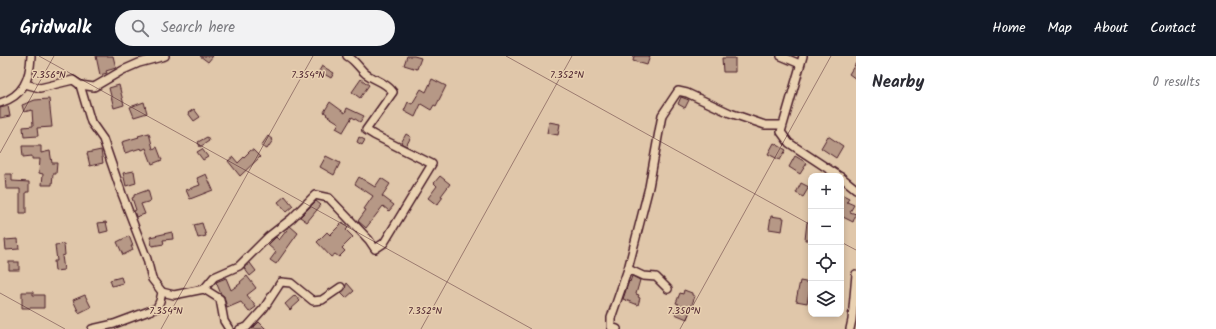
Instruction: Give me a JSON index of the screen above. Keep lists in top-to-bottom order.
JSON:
{
  "page": {
    "header": "Gridwalk",
    "search": "Search here",
    "nav": [
      "Home",
      "Map",
      "About",
      "Contact"
    ],
    "heading": ["Nearby", "0 results"],
    "map_buttons": ["+", "−"]
  },
  "coordinates": [
    "7.356°N",
    "7.354°N",
    "7.352°N",
    "7.350°N"
  ]
}
